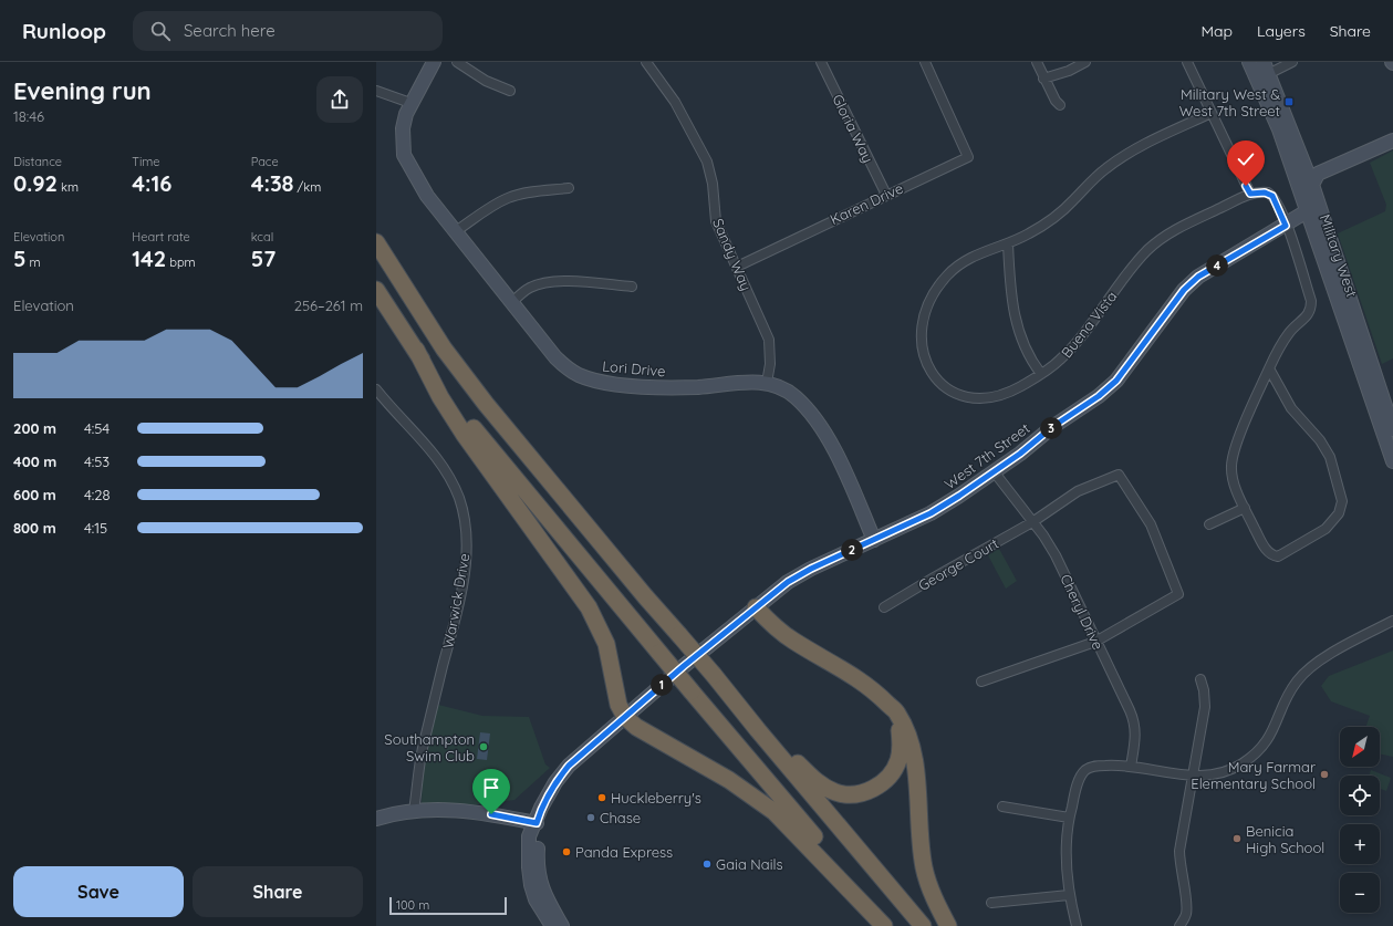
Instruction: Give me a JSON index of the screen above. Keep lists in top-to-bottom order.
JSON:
{
  "streets": {
    "street": [
      "Gloria Way",
      "Karen Drive",
      "Sandy Way",
      "Military West",
      "Buena Vista",
      "Lori Drive",
      "West 7th Street",
      "George Court",
      "Warwick Drive",
      "Cheryl Drive"
    ]
  },
  "crossings": [
    ["Gloria Way", "Karen Drive"],
    ["Karen Drive", "Sandy Way"],
    ["Sandy Way", "Lori Drive"],
    ["Military West", "West 7th Street"],
    ["Lori Drive", "West 7th Street"],
    ["West 7th Street", "Cheryl Drive"],
    ["George Court", "Cheryl Drive"]
  ],
  "places": {
    "transit": ["Military West & West 7th Street"],
    "other": [
      "Southampton Swim Club",
      "Mary Farmar Elementary School",
      "Huckleberry's",
      "Chase",
      "Benicia High School",
      "Panda Express",
      "Gaia Nails"
    ]
  },
  "scale_bar": "100 m",
  "north": "bottom left",
  "page": {
    "header": "Runloop",
    "search": "Search here",
    "nav": ["Map", "Layers", "Share"],
    "heading": ["Evening run", "18:46"],
    "stats": [
      ["Distance", "0.92 km"],
      ["Time", "4:16"],
      ["Pace", "4:38 /km"],
      ["Elevation", "5 m"],
      ["Heart rate", "142 bpm"],
      ["kcal", "57"]
    ],
    "pins": [
      "4",
      "3",
      "2",
      "1"
    ],
    "chart": ["Elevation", "256–261 m"],
    "list": [
      {
        "name": "200 m",
        "note": "4:54"
      },
      {
        "name": "400 m",
        "note": "4:53"
      },
      {
        "name": "600 m",
        "note": "4:28"
      },
      {
        "name": "800 m",
        "note": "4:15"
      }
    ],
    "map_buttons": ["+", "−"],
    "buttons": ["Save", "Share"],
    "scale": "100 m"
  }
}
